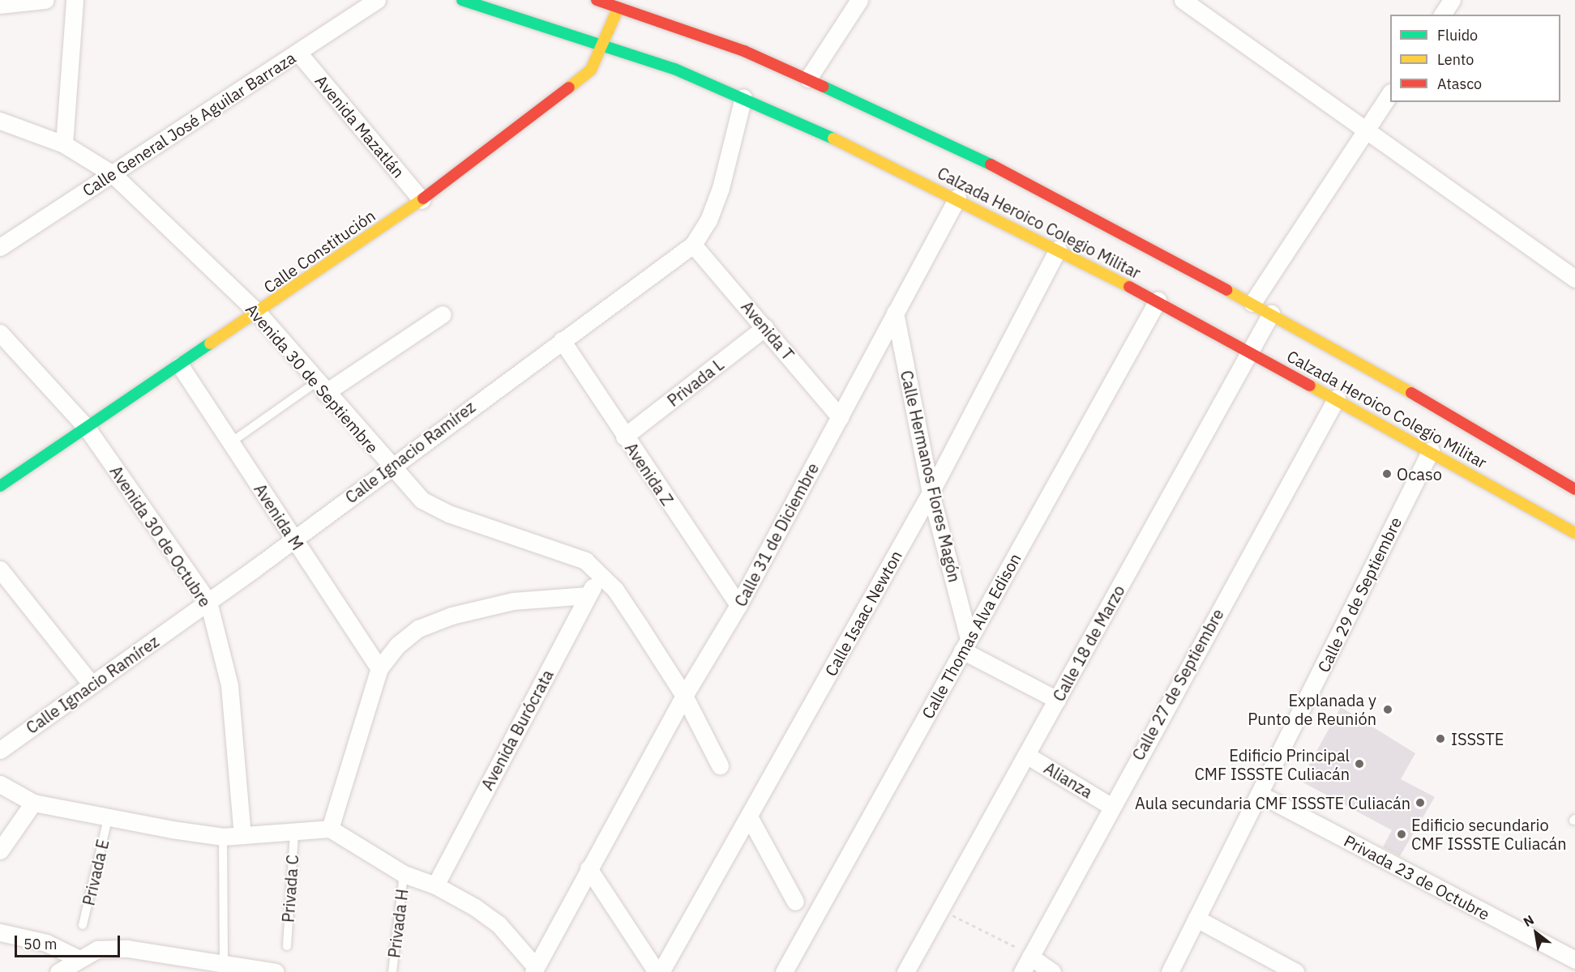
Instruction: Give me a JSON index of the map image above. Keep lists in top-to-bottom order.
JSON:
{
  "streets": {
    "main road": ["Calzada Heroico Colegio Militar", "Calle Constitución"],
    "street": [
      "Calle General José Aguilar Barraza",
      "Avenida Mazatlán",
      "Avenida T",
      "Avenida 30 de Septiembre",
      "Privada L",
      "Calle Ignacio Ramírez",
      "Avenida Z",
      "Calle Hermanos Flores Magón",
      "Avenida M",
      "Calle 31 de Diciembre",
      "Avenida 30 de Octubre",
      "Calle 29 de Septiembre",
      "Calle Isaac Newton",
      "Calle Thomas Alva Edison",
      "Calle 18 de Marzo",
      "Calle 27 de Septiembre",
      "Avenida Burócrata",
      "Alianza",
      "Privada 23 de Octubre"
    ],
    "lane": ["Privada E", "Privada C", "Privada H"]
  },
  "crossings": [
    ["Calle General José Aguilar Barraza", "Avenida Mazatlán"],
    ["Calle General José Aguilar Barraza", "Avenida 30 de Septiembre"],
    ["Avenida Mazatlán", "Calle Constitución"],
    ["Calzada Heroico Colegio Militar", "Calle Constitución"],
    ["Calzada Heroico Colegio Militar", "Calle Ignacio Ramírez"],
    ["Calzada Heroico Colegio Militar", "Calle 31 de Diciembre"],
    ["Calzada Heroico Colegio Militar", "Calle 29 de Septiembre"],
    ["Calzada Heroico Colegio Militar", "Calle Isaac Newton"],
    ["Calzada Heroico Colegio Militar", "Calle Thomas Alva Edison"],
    ["Calzada Heroico Colegio Militar", "Calle 18 de Marzo"],
    ["Calzada Heroico Colegio Militar", "Calle 27 de Septiembre"],
    ["Calle Constitución", "Avenida 30 de Septiembre"],
    ["Calle Constitución", "Avenida M"],
    ["Calle Constitución", "Avenida 30 de Octubre"],
    ["Avenida T", "Privada L"],
    ["Avenida T", "Calle Ignacio Ramírez"],
    ["Avenida T", "Calle 31 de Diciembre"],
    ["Avenida 30 de Septiembre", "Calle Ignacio Ramírez"],
    ["Avenida 30 de Septiembre", "Calle 31 de Diciembre"],
    ["Avenida 30 de Septiembre", "Avenida Burócrata"],
    ["Privada L", "Avenida Z"],
    ["Calle Ignacio Ramírez", "Avenida Z"],
    ["Calle Ignacio Ramírez", "Avenida M"],
    ["Calle Ignacio Ramírez", "Avenida 30 de Octubre"],
    ["Avenida Z", "Calle 31 de Diciembre"],
    ["Calle Hermanos Flores Magón", "Calle 31 de Diciembre"],
    ["Calle Hermanos Flores Magón", "Calle Isaac Newton"],
    ["Calle Hermanos Flores Magón", "Calle Thomas Alva Edison"],
    ["Calle 29 de Septiembre", "Privada 23 de Octubre"],
    ["Calle 18 de Marzo", "Alianza"],
    ["Calle 27 de Septiembre", "Alianza"]
  ],
  "places": [
    "Ocaso",
    "Explanada y Punto de Reunión",
    "ISSSTE",
    "Edificio Principal CMF ISSSTE Culiacán",
    "Aula secundaria CMF ISSSTE Culiacán",
    "Edificio secundario CMF ISSSTE Culiacán"
  ],
  "legend": ["Fluido", "Lento", "Atasco"],
  "scale_bar": "50 m",
  "north": "top left"
}
